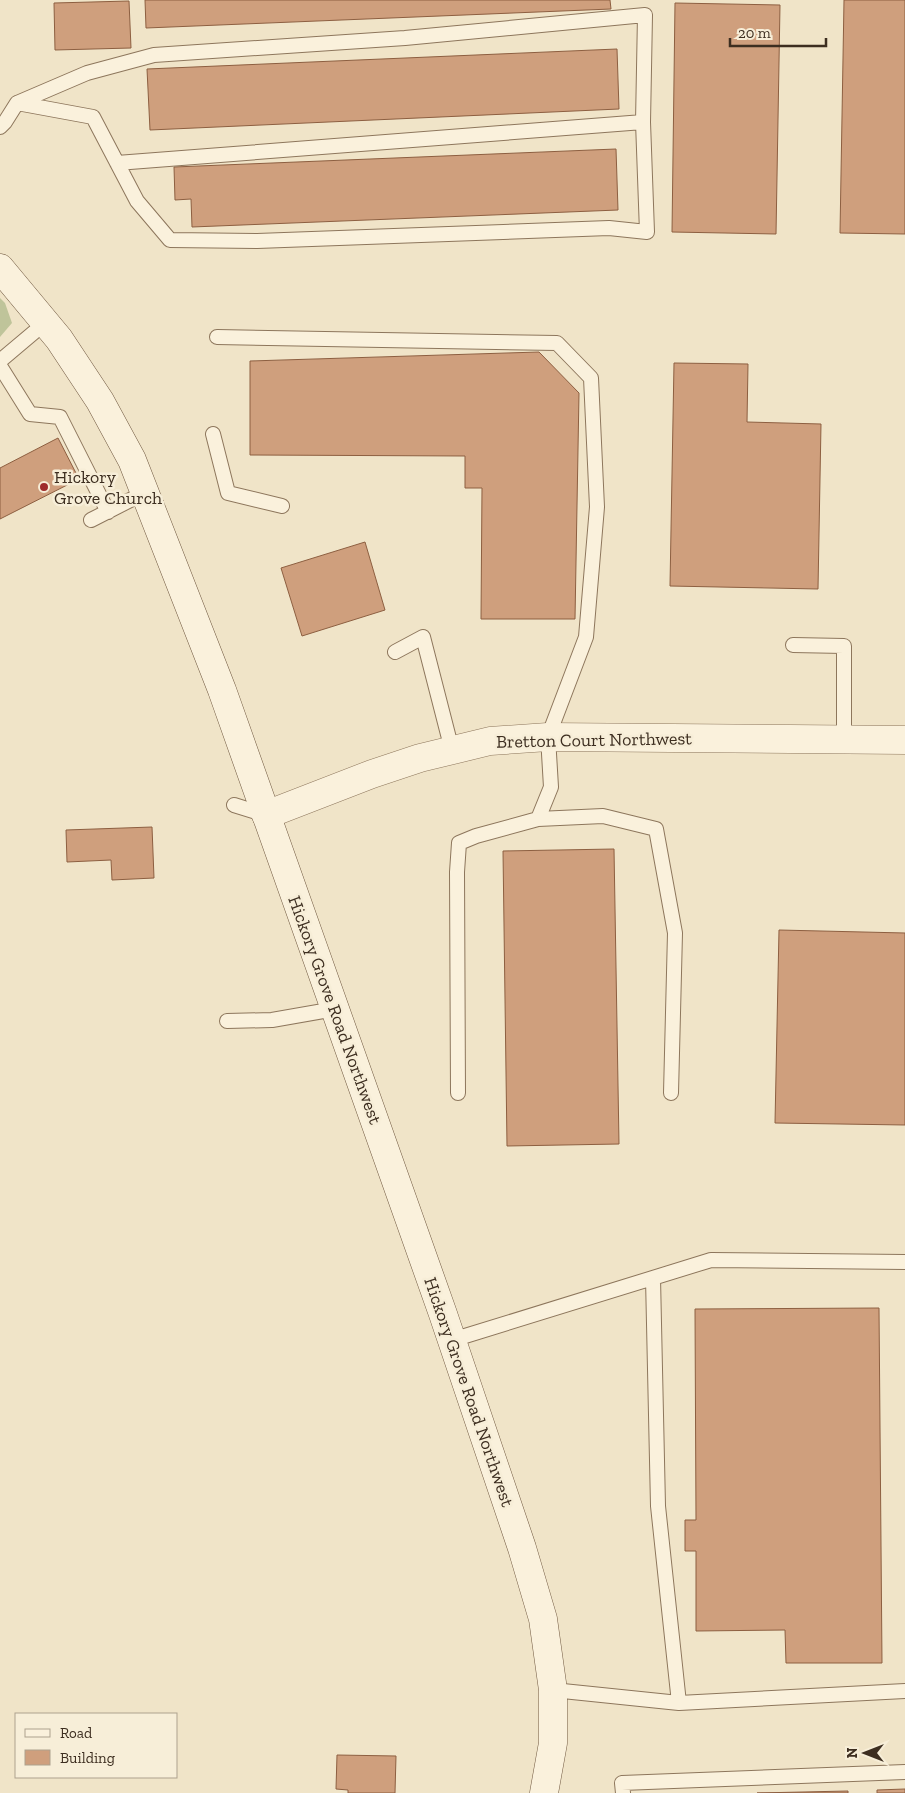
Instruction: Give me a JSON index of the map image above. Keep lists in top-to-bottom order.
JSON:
{
  "streets": {
    "street": ["Bretton Court Northwest", "Hickory Grove Road Northwest"]
  },
  "crossings": [
    ["Bretton Court Northwest", "Hickory Grove Road Northwest"]
  ],
  "places": ["Hickory Grove Church"],
  "legend": ["Road", "Building"],
  "scale_bar": "20 m",
  "north": "left"
}
